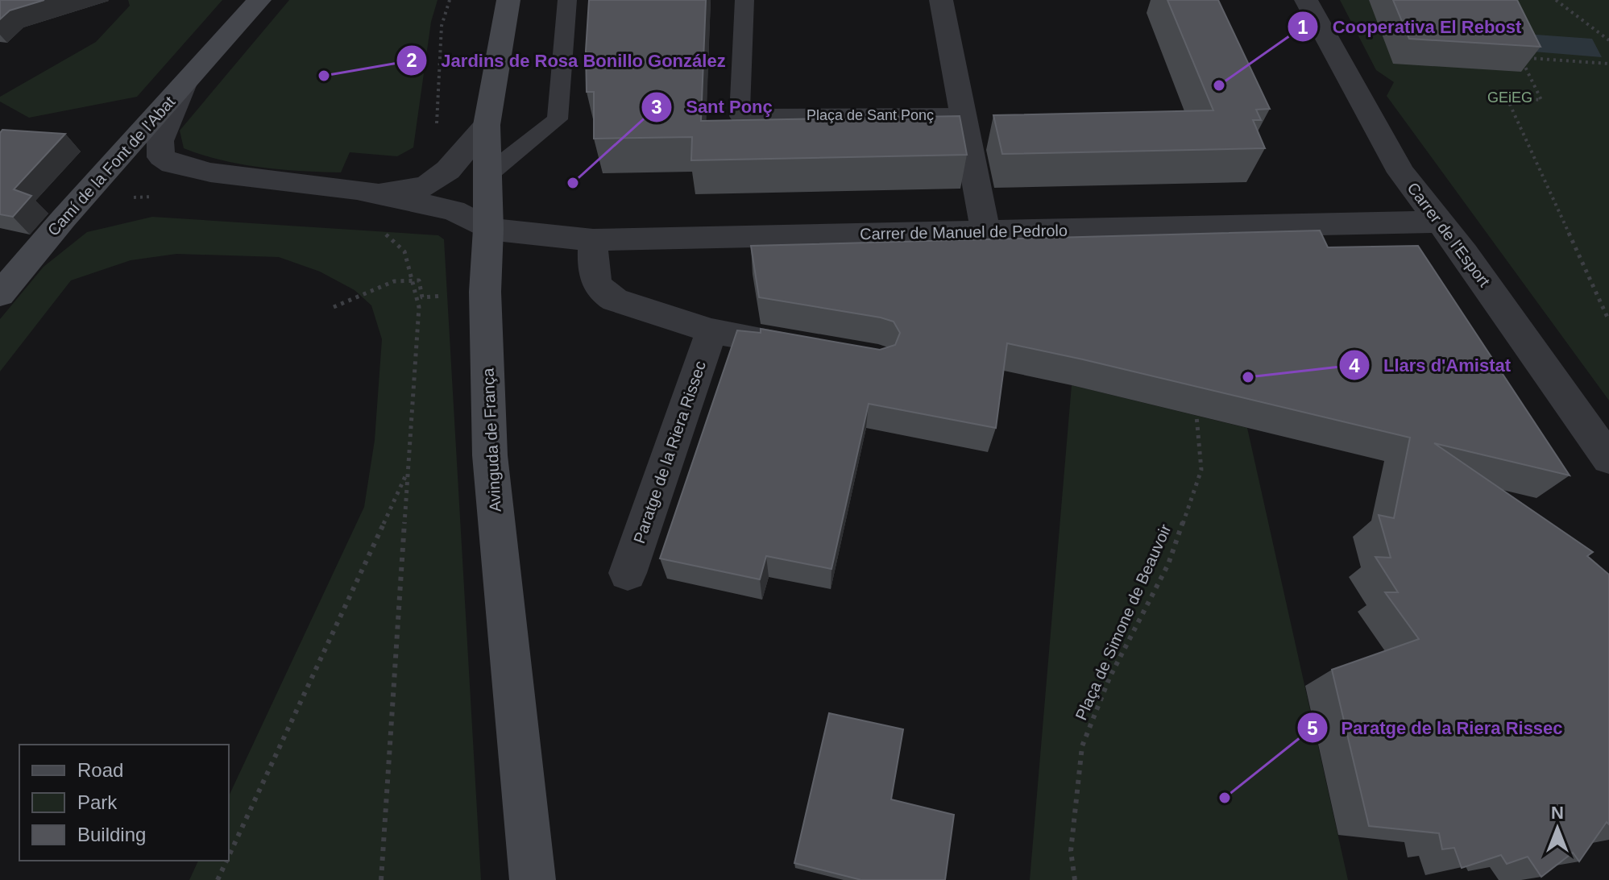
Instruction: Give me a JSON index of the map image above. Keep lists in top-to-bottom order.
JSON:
{
  "streets": {
    "main road": ["Camí de la Font de l'Abat", "Avinguda de França"],
    "street": ["Carrer de Manuel de Pedrolo", "Carrer de l'Esport", "Paratge de la Riera Rissec"],
    "lane": ["Plaça de Sant Ponç"],
    "path": ["Plaça de Simone de Beauvoir"]
  },
  "crossings": [
    ["Camí de la Font de l'Abat", "Carrer de Manuel de Pedrolo"],
    ["Camí de la Font de l'Abat", "Avinguda de França"],
    ["Carrer de Manuel de Pedrolo", "Carrer de l'Esport"],
    ["Carrer de Manuel de Pedrolo", "Avinguda de França"]
  ],
  "parks": ["GEiEG"],
  "places": [
    "Jardins de Rosa Bonillo González",
    "Cooperativa El Rebost",
    "Sant Ponç",
    "Llars d'Amistat",
    "Paratge de la Riera Rissec"
  ],
  "legend": ["Road", "Park", "Building"],
  "north": "top"
}
